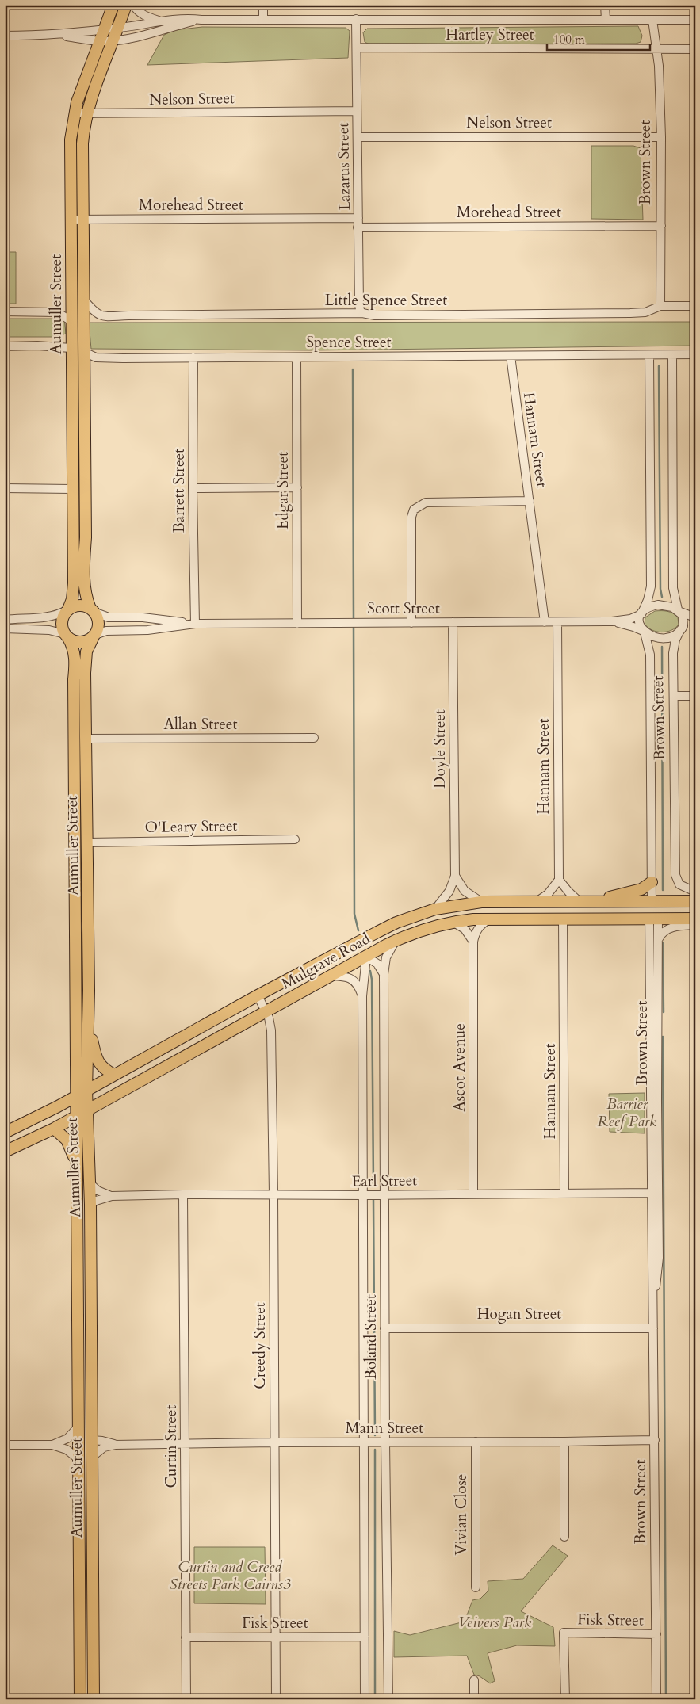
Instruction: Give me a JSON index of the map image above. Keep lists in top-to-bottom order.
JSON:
{
  "streets": {
    "main road": [
      "Brown Street",
      "Aumuller Street",
      "Spence Street",
      "Mulgrave Road"
    ],
    "street": [
      "Hartley Street",
      "Nelson Street",
      "Lazarus Street",
      "Morehead Street",
      "Little Spence Street",
      "Hannam Street",
      "Barrett Street",
      "Edgar Street",
      "Scott Street",
      "Allan Street",
      "Doyle Street",
      "O'Leary Street",
      "Ascot Avenue",
      "Earl Street",
      "Hogan Street",
      "Boland Street",
      "Creedy Street",
      "Mann Street",
      "Curtin Street",
      "Vivian Close",
      "Fisk Street"
    ]
  },
  "crossings": [
    ["Hartley Street", "Brown Street"],
    ["Hartley Street", "Lazarus Street"],
    ["Hartley Street", "Aumuller Street"],
    ["Nelson Street", "Brown Street"],
    ["Nelson Street", "Lazarus Street"],
    ["Nelson Street", "Aumuller Street"],
    ["Brown Street", "Morehead Street"],
    ["Brown Street", "Little Spence Street"],
    ["Brown Street", "Scott Street"],
    ["Brown Street", "Mulgrave Road"],
    ["Brown Street", "Earl Street"],
    ["Brown Street", "Hogan Street"],
    ["Brown Street", "Mann Street"],
    ["Brown Street", "Fisk Street"],
    ["Lazarus Street", "Morehead Street"],
    ["Lazarus Street", "Little Spence Street"],
    ["Morehead Street", "Aumuller Street"],
    ["Little Spence Street", "Aumuller Street"],
    ["Aumuller Street", "Spence Street"],
    ["Aumuller Street", "Scott Street"],
    ["Aumuller Street", "Allan Street"],
    ["Aumuller Street", "O'Leary Street"],
    ["Aumuller Street", "Mulgrave Road"],
    ["Aumuller Street", "Earl Street"],
    ["Aumuller Street", "Mann Street"],
    ["Spence Street", "Hannam Street"],
    ["Spence Street", "Barrett Street"],
    ["Spence Street", "Edgar Street"],
    ["Hannam Street", "Scott Street"],
    ["Hannam Street", "Mulgrave Road"],
    ["Hannam Street", "Earl Street"],
    ["Barrett Street", "Scott Street"],
    ["Edgar Street", "Scott Street"],
    ["Scott Street", "Doyle Street"],
    ["Doyle Street", "Mulgrave Road"],
    ["Mulgrave Road", "Ascot Avenue"],
    ["Mulgrave Road", "Boland Street"],
    ["Mulgrave Road", "Creedy Street"],
    ["Ascot Avenue", "Earl Street"],
    ["Earl Street", "Boland Street"],
    ["Earl Street", "Creedy Street"],
    ["Earl Street", "Curtin Street"],
    ["Hogan Street", "Boland Street"],
    ["Boland Street", "Mann Street"],
    ["Boland Street", "Fisk Street"],
    ["Creedy Street", "Mann Street"],
    ["Creedy Street", "Fisk Street"],
    ["Mann Street", "Curtin Street"],
    ["Mann Street", "Vivian Close"],
    ["Curtin Street", "Fisk Street"]
  ],
  "parks": ["Barrier Reef Park", "Curtin and Creed Streets Park Cairns3", "Veivers Park"],
  "scale_bar": "100 m"
}
